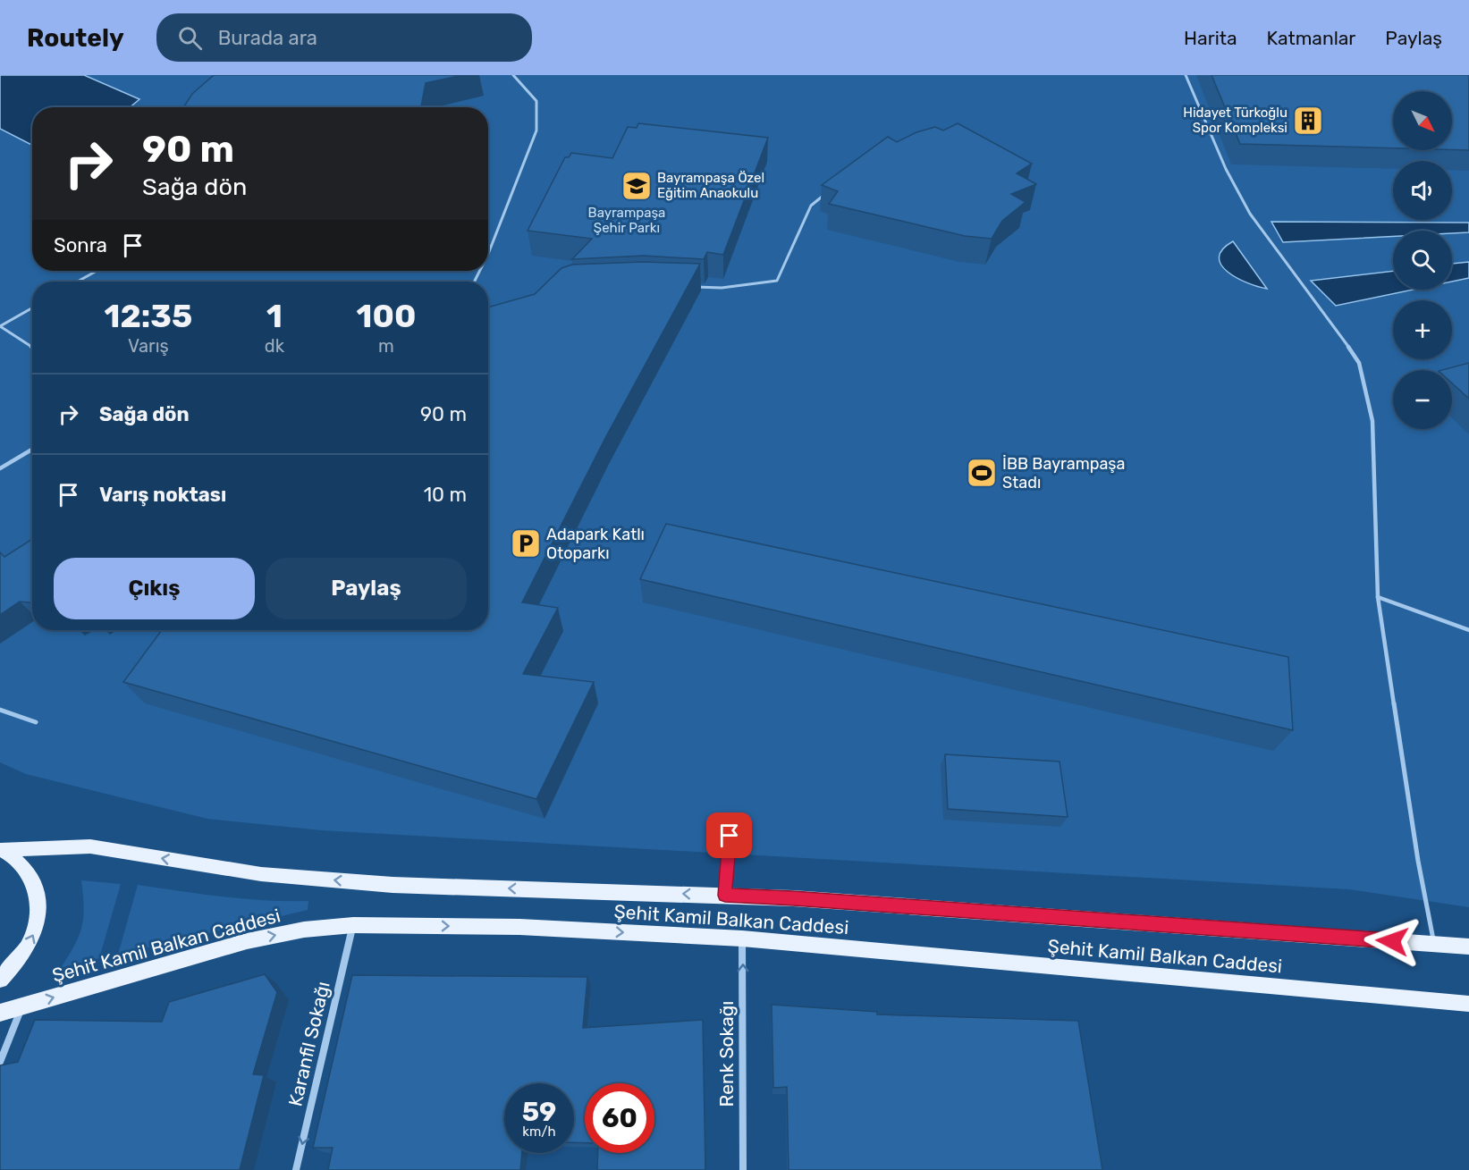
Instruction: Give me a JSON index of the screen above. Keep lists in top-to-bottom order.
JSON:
{
  "streets": {
    "main road": ["Şehit Kamil Balkan Caddesi"],
    "street": ["Karanfil Sokağı", "Renk Sokağı"]
  },
  "crossings": [
    ["Şehit Kamil Balkan Caddesi", "Karanfil Sokağı"],
    ["Şehit Kamil Balkan Caddesi", "Renk Sokağı"]
  ],
  "one_way": ["Karanfil Sokağı", "Renk Sokağı"],
  "parks": ["Bayrampaşa Şehir Parkı"],
  "places": {
    "building": ["Hidayet Türkoğlu Spor Kompleksi"],
    "school or university": ["Bayrampaşa Özel Eğitim Anaokulu"],
    "sports": ["İBB Bayrampaşa Stadı"],
    "parking": ["Adapark Katlı Otoparkı"]
  },
  "north": "bottom right",
  "page": {
    "header": "Routely",
    "search": "Burada ara",
    "nav": ["Harita", "Katmanlar", "Paylaş"],
    "map_buttons": ["+", "−"],
    "turn": ["90 m", "Sağa dön"],
    "then": "Sonra",
    "eta": [
      "12:35",
      "Varış",
      "1",
      "dk",
      "100",
      "m"
    ],
    "list": [
      {
        "name": "Sağa dön",
        "value": "90 m"
      },
      {
        "name": "Varış noktası",
        "value": "10 m"
      }
    ],
    "buttons": ["Çıkış", "Paylaş"],
    "speed": "59 km/h",
    "limit": "60"
  }
}
